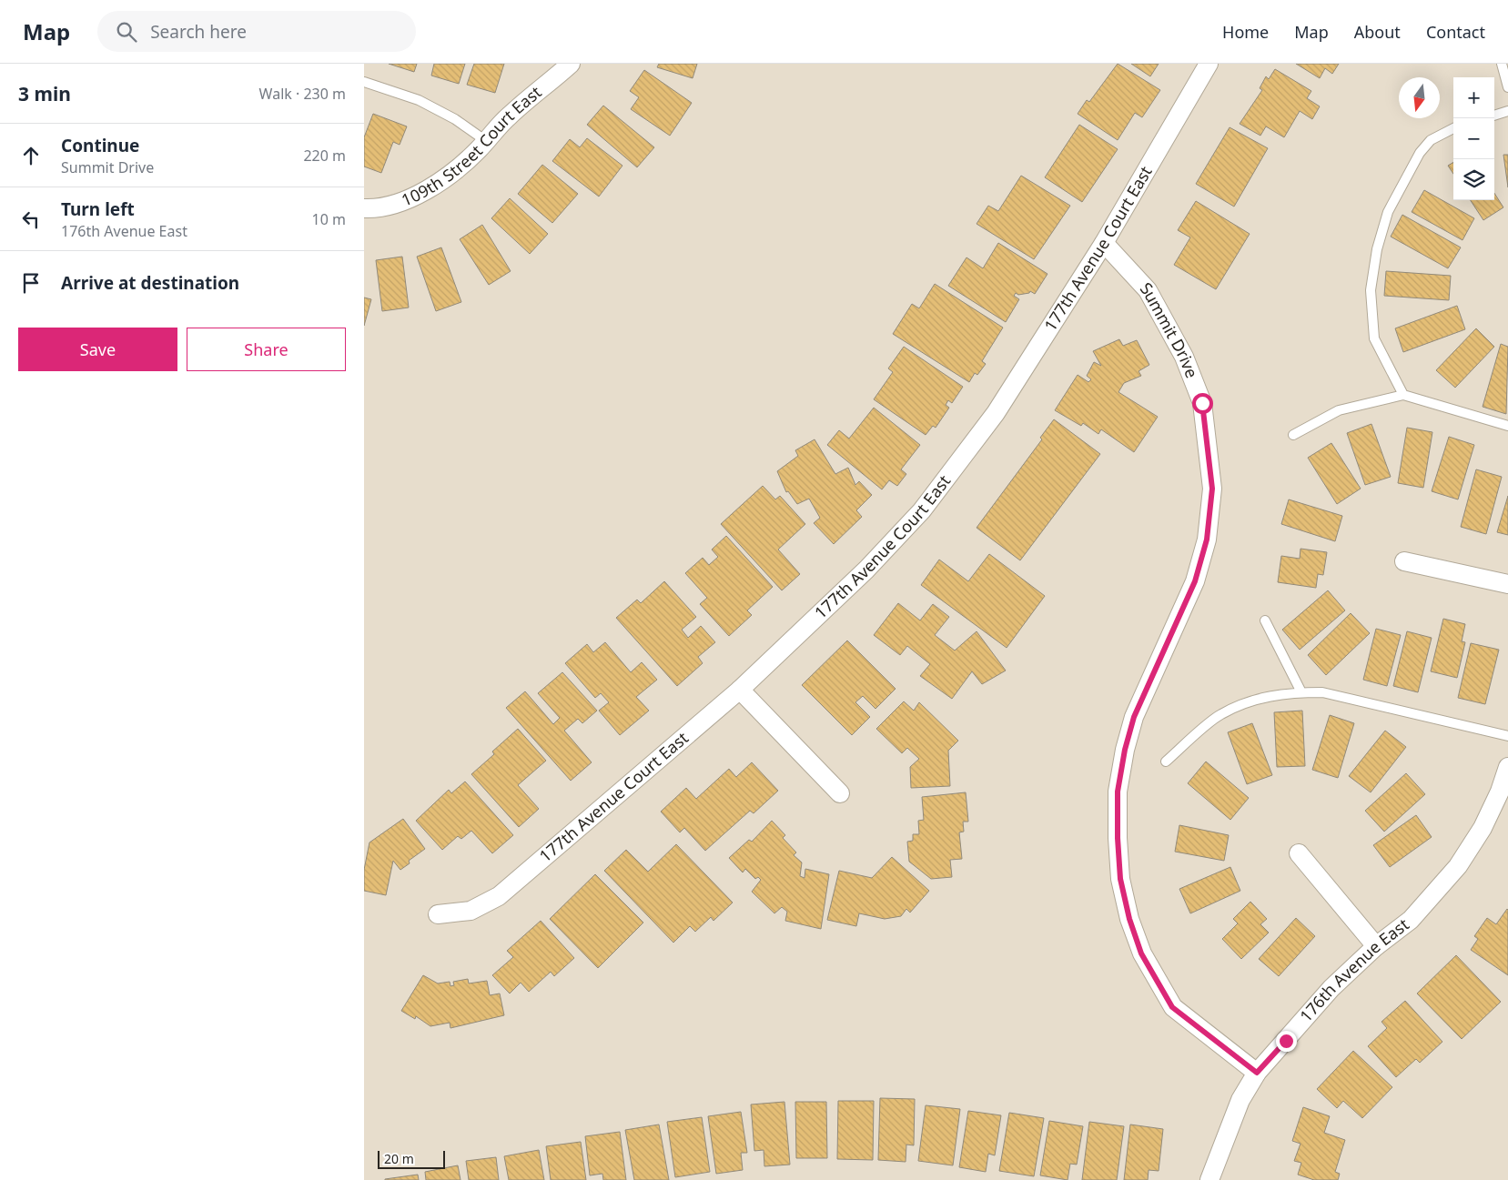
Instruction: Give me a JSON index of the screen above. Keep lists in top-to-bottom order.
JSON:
{
  "streets": {
    "street": [
      "109th Street Court East",
      "177th Avenue Court East",
      "Summit Drive",
      "176th Avenue East"
    ]
  },
  "crossings": [
    ["177th Avenue Court East", "Summit Drive"],
    ["Summit Drive", "176th Avenue East"]
  ],
  "scale_bar": "20 m",
  "north": "bottom",
  "page": {
    "header": "Map",
    "search": "Search here",
    "nav": [
      "Home",
      "Map",
      "About",
      "Contact"
    ],
    "heading": ["3 min", "Walk · 230 m"],
    "map_buttons": ["+", "−"],
    "list": [
      ["Continue", "Summit Drive", "220 m"],
      ["Turn left", "176th Avenue East", "10 m"],
      "Arrive at destination"
    ],
    "buttons": ["Save", "Share"],
    "scale": "20 m"
  }
}
